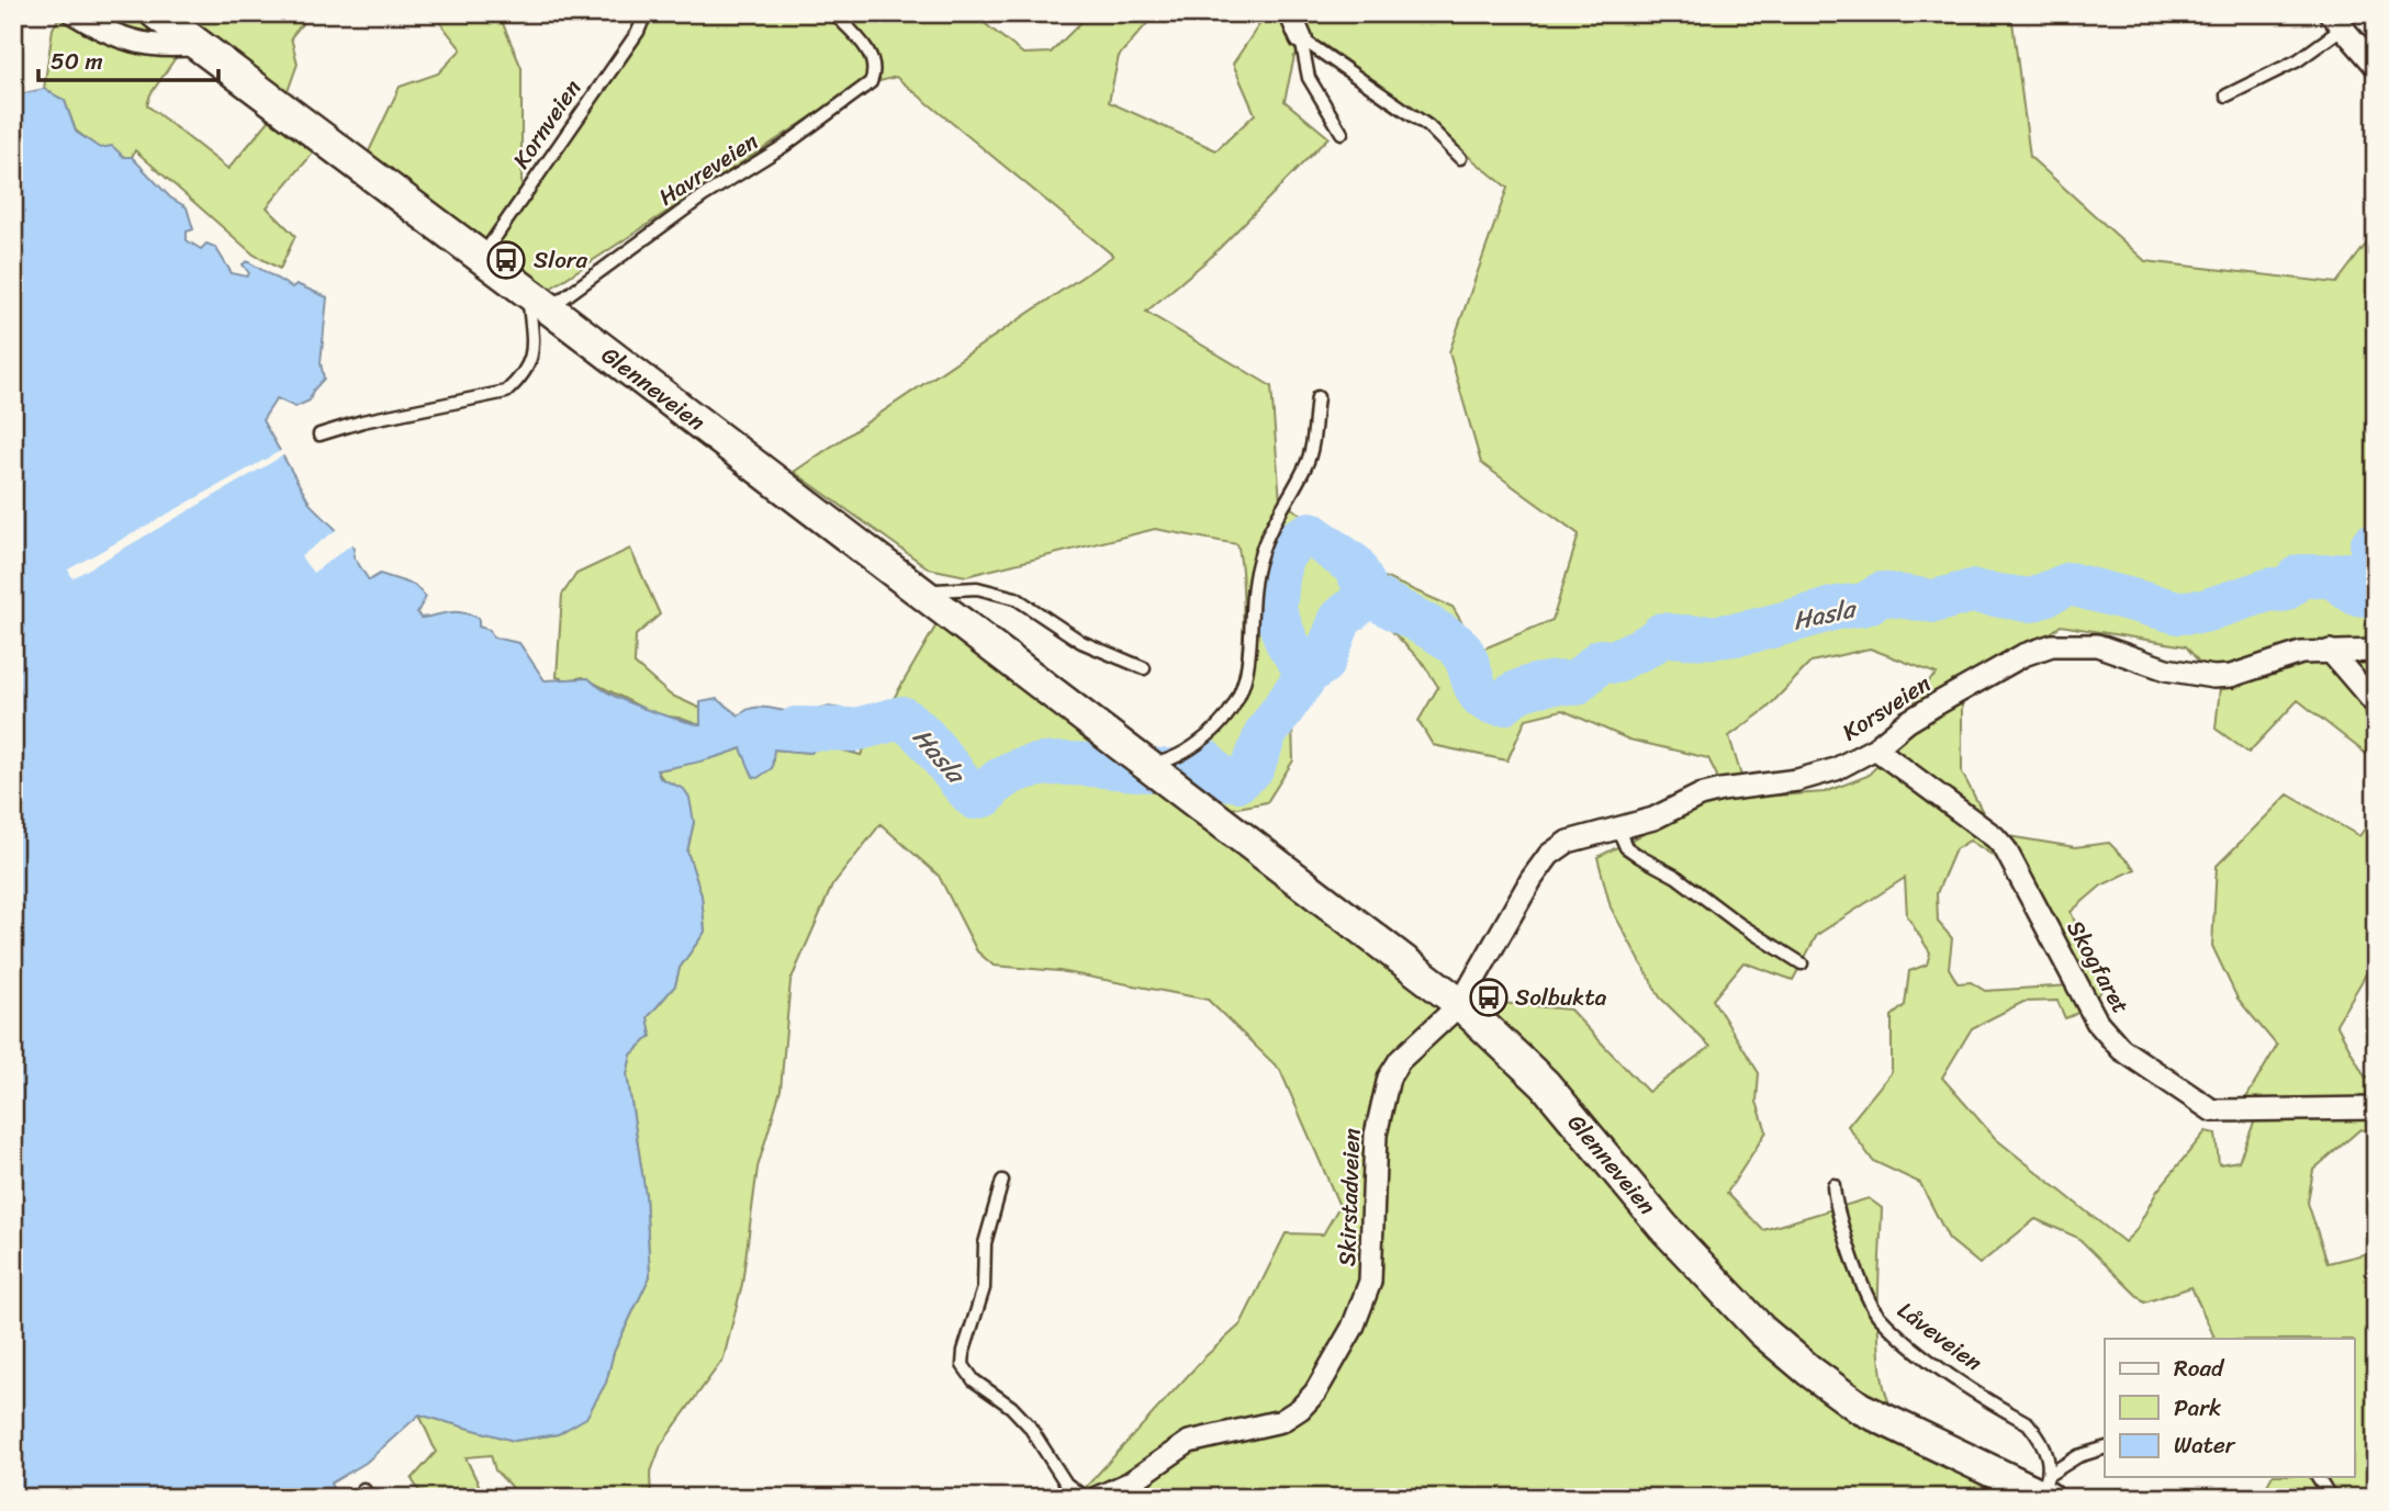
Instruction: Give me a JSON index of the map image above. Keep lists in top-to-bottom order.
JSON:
{
  "streets": {
    "main road": ["Glenneveien"],
    "street": ["Korsveien", "Skogfaret", "Skirstadveien"],
    "lane": ["Kornveien", "Havreveien", "Låveveien"]
  },
  "crossings": [
    ["Kornveien", "Glenneveien"],
    ["Havreveien", "Glenneveien"],
    ["Glenneveien", "Korsveien"],
    ["Glenneveien", "Skirstadveien"],
    ["Glenneveien", "Låveveien"],
    ["Korsveien", "Skogfaret"],
    ["Korsveien", "Skirstadveien"]
  ],
  "water": ["Hasla"],
  "places": {
    "bus stop": ["Slora", "Solbukta"]
  },
  "legend": ["Road", "Park", "Water"],
  "scale_bar": "50 m"
}
